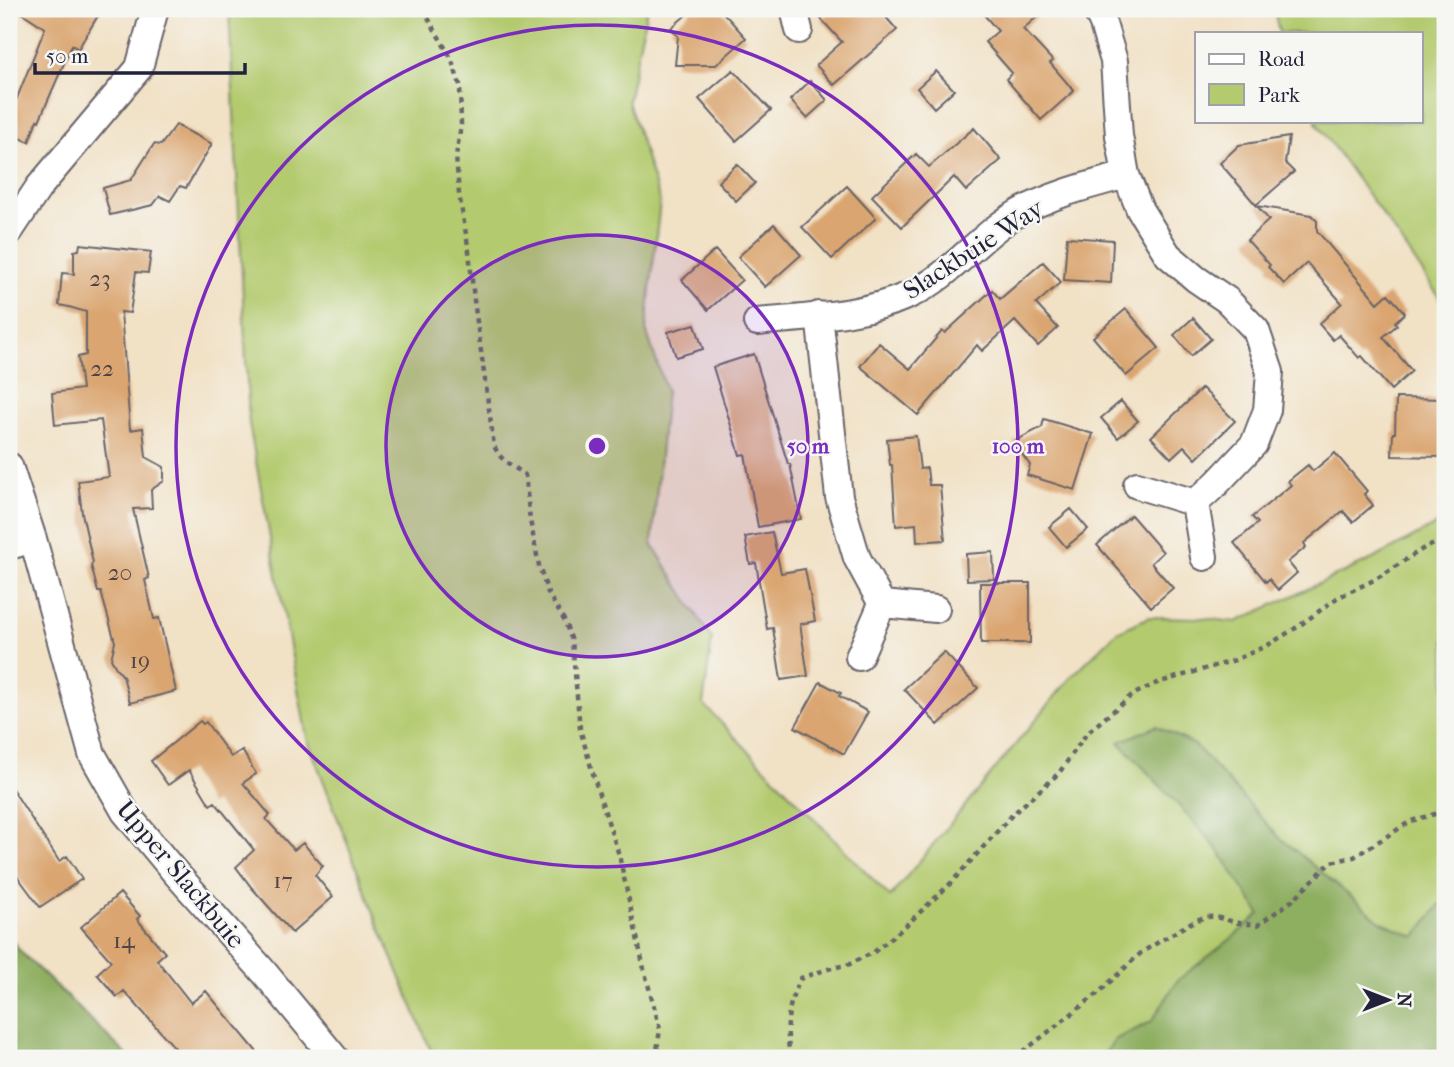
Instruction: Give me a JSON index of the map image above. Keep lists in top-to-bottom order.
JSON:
{
  "streets": {
    "street": ["Slackbuie Way", "Upper Slackbuie"]
  },
  "house_numbers": [
    "23",
    "22",
    "20",
    "19",
    "17",
    "14"
  ],
  "legend": ["Road", "Park"],
  "scale_bar": "50 m",
  "north": "right",
  "rings": ["50 m", "100 m"]
}
